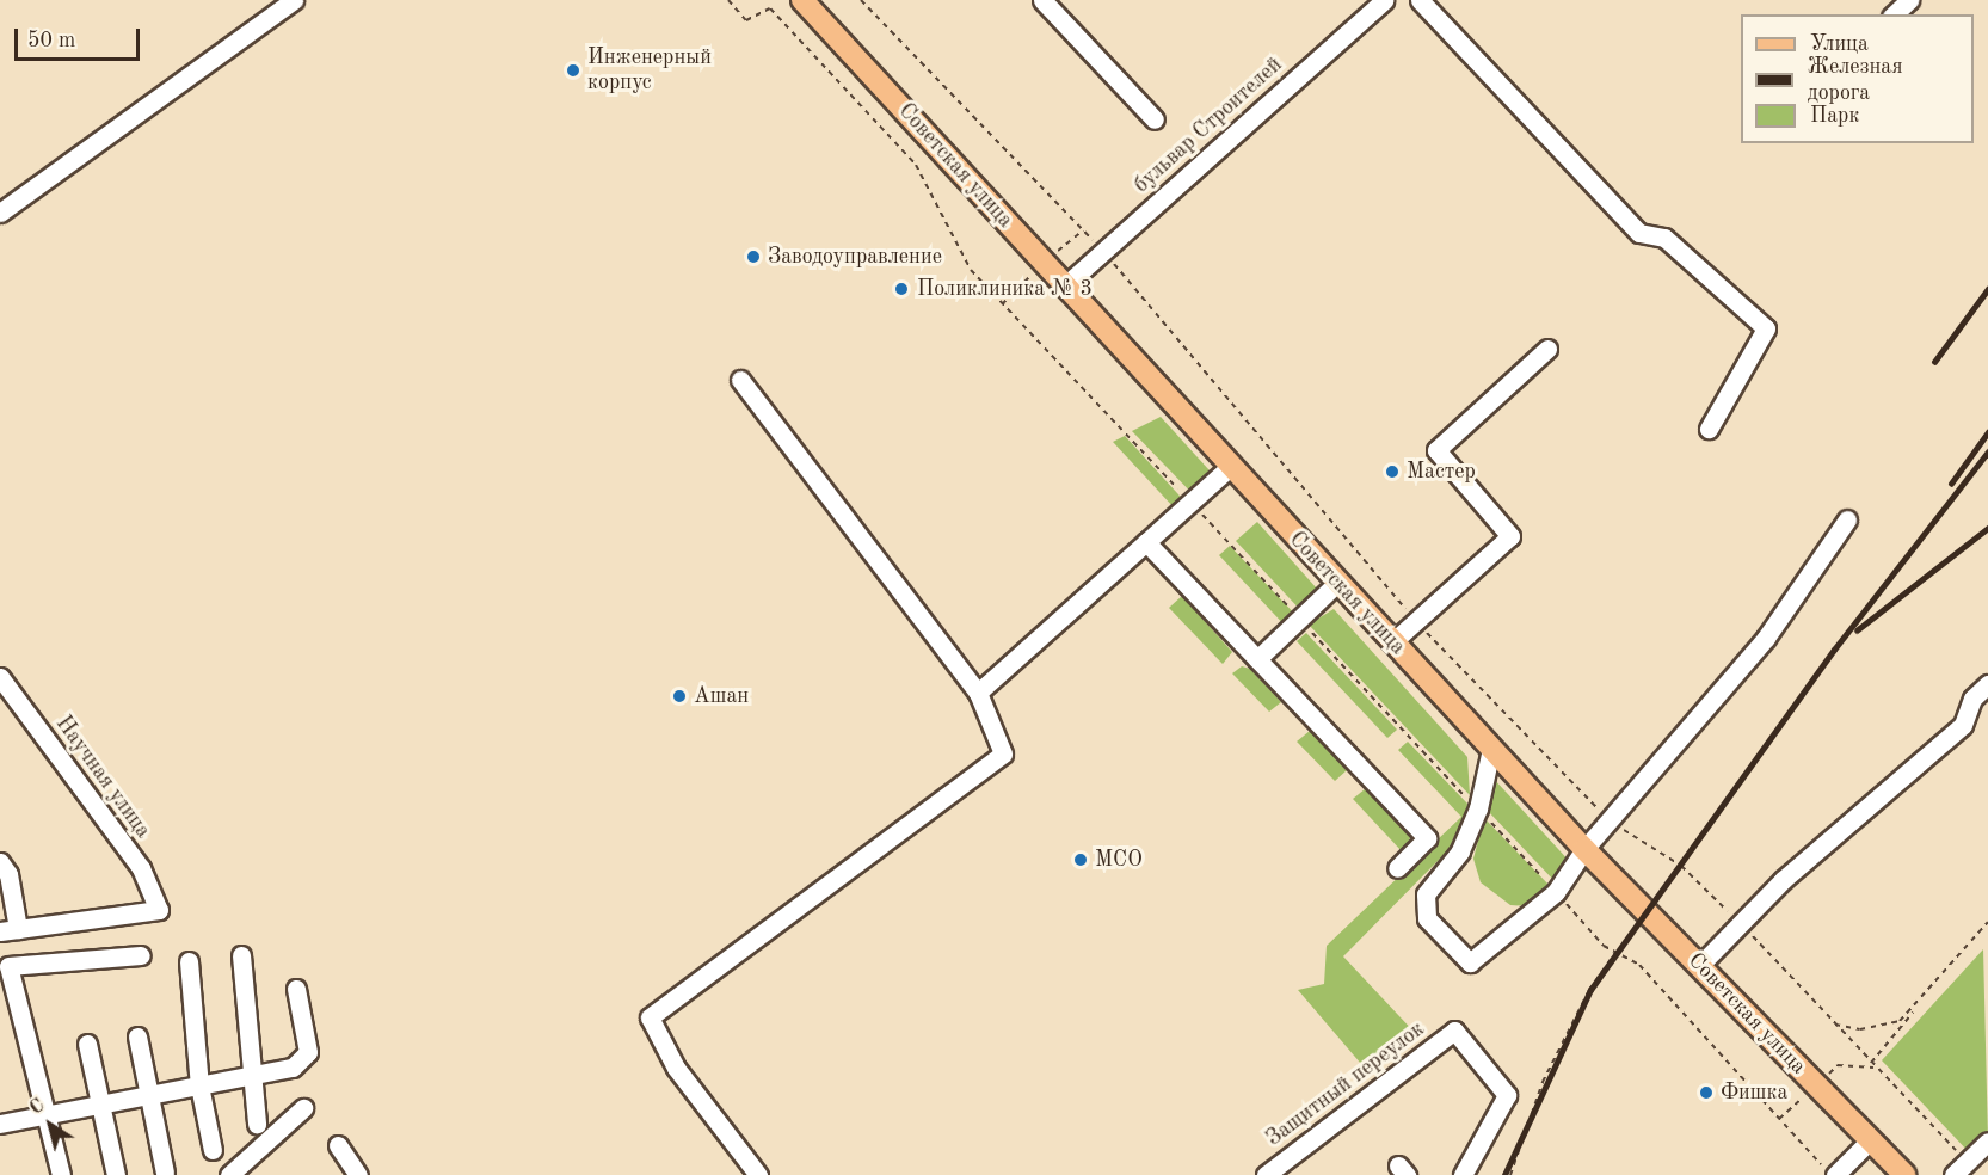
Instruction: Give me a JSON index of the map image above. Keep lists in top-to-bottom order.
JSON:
{
  "streets": {
    "main road": ["Советская улица"],
    "street": ["бульвар Строителей", "Научная улица", "Защитный переулок"]
  },
  "crossings": [
    ["бульвар Строителей", "Советская улица"]
  ],
  "places": [
    "Инженерный корпус",
    "Заводоуправление",
    "Поликлиника № 3",
    "Мастер",
    "Ашан",
    "МСО",
    "Фишка"
  ],
  "legend": ["Улица", "Железная дорога", "Парк"],
  "scale_bar": "50 m",
  "north": "top left"
}
